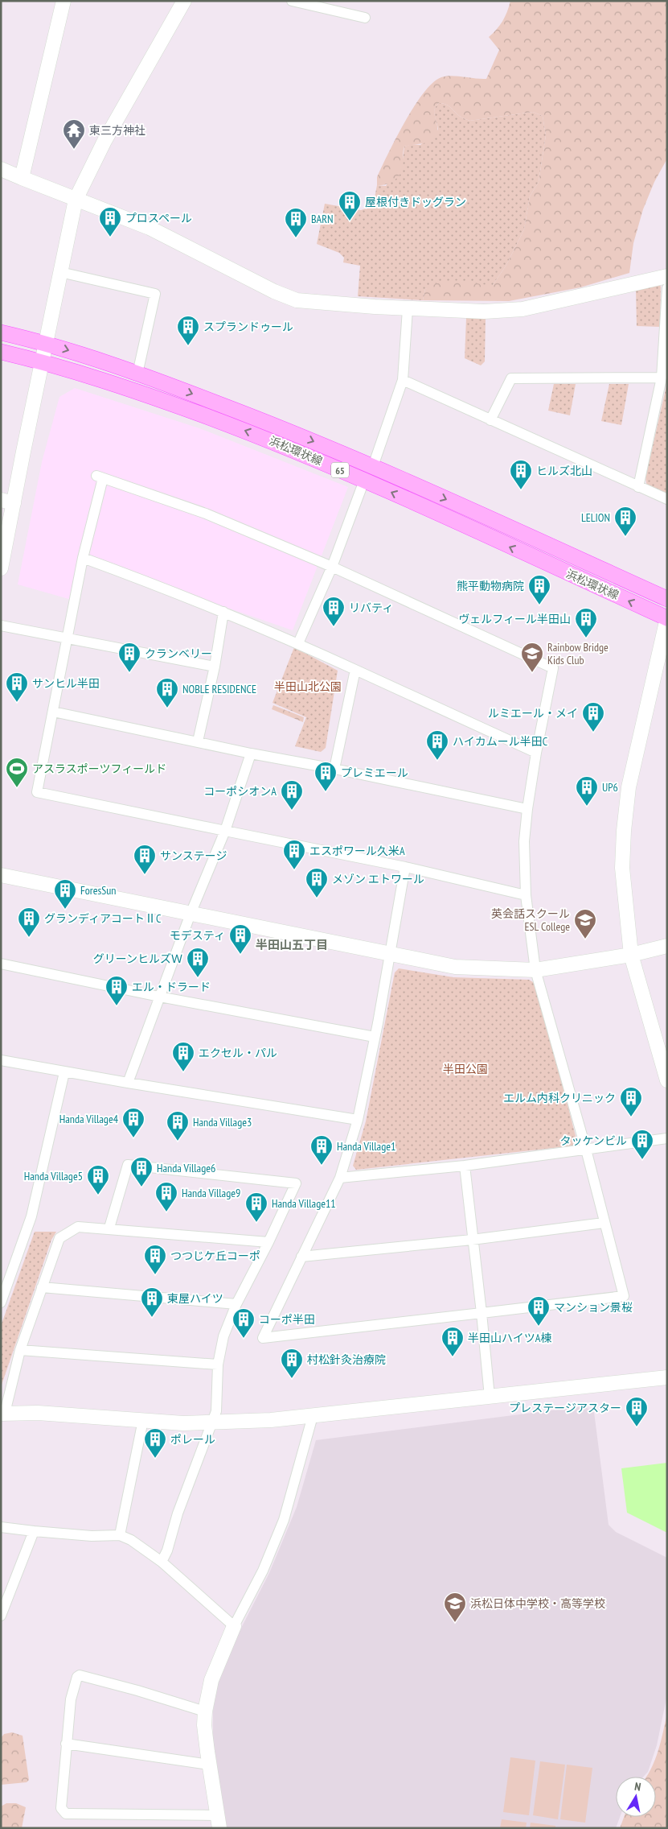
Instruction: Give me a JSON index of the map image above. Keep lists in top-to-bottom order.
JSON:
{
  "streets": {
    "main road": ["浜松環状線", "65"]
  },
  "districts": ["半田山五丁目"],
  "parks": ["半田山北公園", "半田公園"],
  "places": {
    "temple": ["東三方神社"],
    "building": [
      "屋根付きドッグラン",
      "プロスペール",
      "BARN",
      "スプランドゥール",
      "ヒルズ北山",
      "LELION",
      "熊平動物病院",
      "リバティ",
      "ヴェルフィール半田山",
      "クランベリー",
      "サンヒル半田",
      "NOBLE RESIDENCE",
      "ルミエール・メイ",
      "ハイカムール半田C",
      "プレミエール",
      "UP6",
      "コーポシオンA",
      "エスポワール久米A",
      "サンステージ",
      "メゾン エトワール",
      "ForesSun",
      "グランディアコートⅡC",
      "モデスティ",
      "グリーンヒルズＷ",
      "エル・ドラード",
      "エクセル・パル",
      "エルム内科クリニック",
      "Handa Village4",
      "Handa Village3",
      "タッケンビル",
      "Handa Village1",
      "Handa Village6",
      "Handa Village5",
      "Handa Village9",
      "Handa Village11",
      "つつじケ丘コーポ",
      "東屋ハイツ",
      "マンション景桜",
      "コーポ半田",
      "半田山ハイツA棟",
      "村松針灸治療院",
      "プレステージアスター",
      "ポレール"
    ],
    "school or university": ["Rainbow Bridge Kids Club", "英会話スクール ESL College", "浜松日体中学校・高等学校"],
    "sports": ["アスラスポーツフィールド"]
  },
  "north": "top"
}
